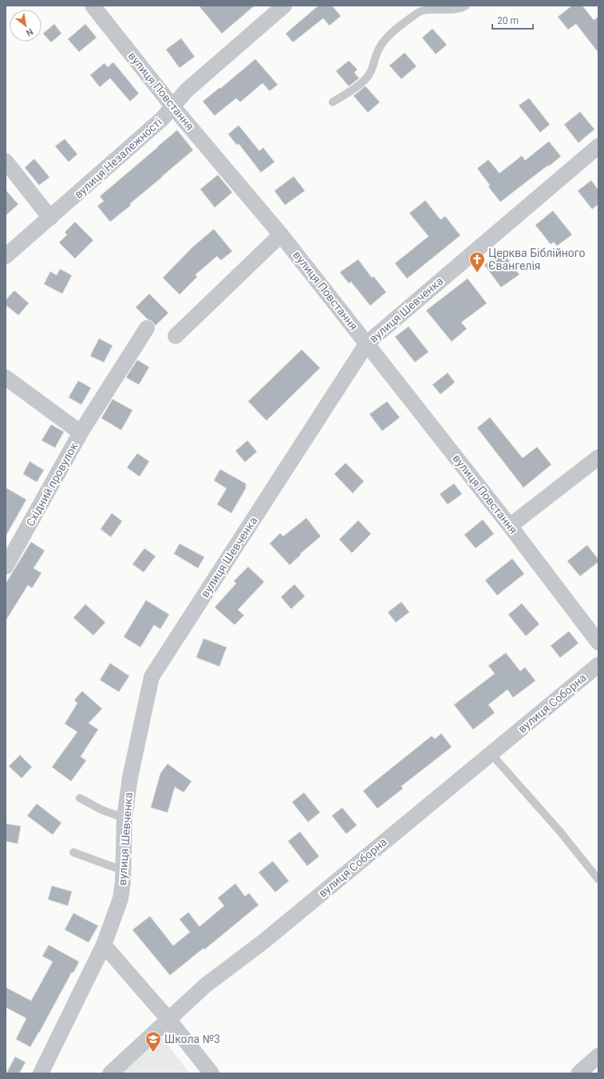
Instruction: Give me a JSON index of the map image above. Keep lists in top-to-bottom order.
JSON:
{
  "streets": {
    "street": [
      "вулиця Повстання",
      "вулиця Незалежності",
      "вулиця Шевченка",
      "Східний провулок",
      "вулиця Соборна"
    ]
  },
  "crossings": [
    ["вулиця Повстання", "вулиця Незалежності"],
    ["вулиця Повстання", "вулиця Шевченка"]
  ],
  "places": {
    "church": ["Церква Біблійного Євангелія"],
    "school or university": ["Школа №3"]
  },
  "scale_bar": "20 m",
  "north": "bottom right"
}
